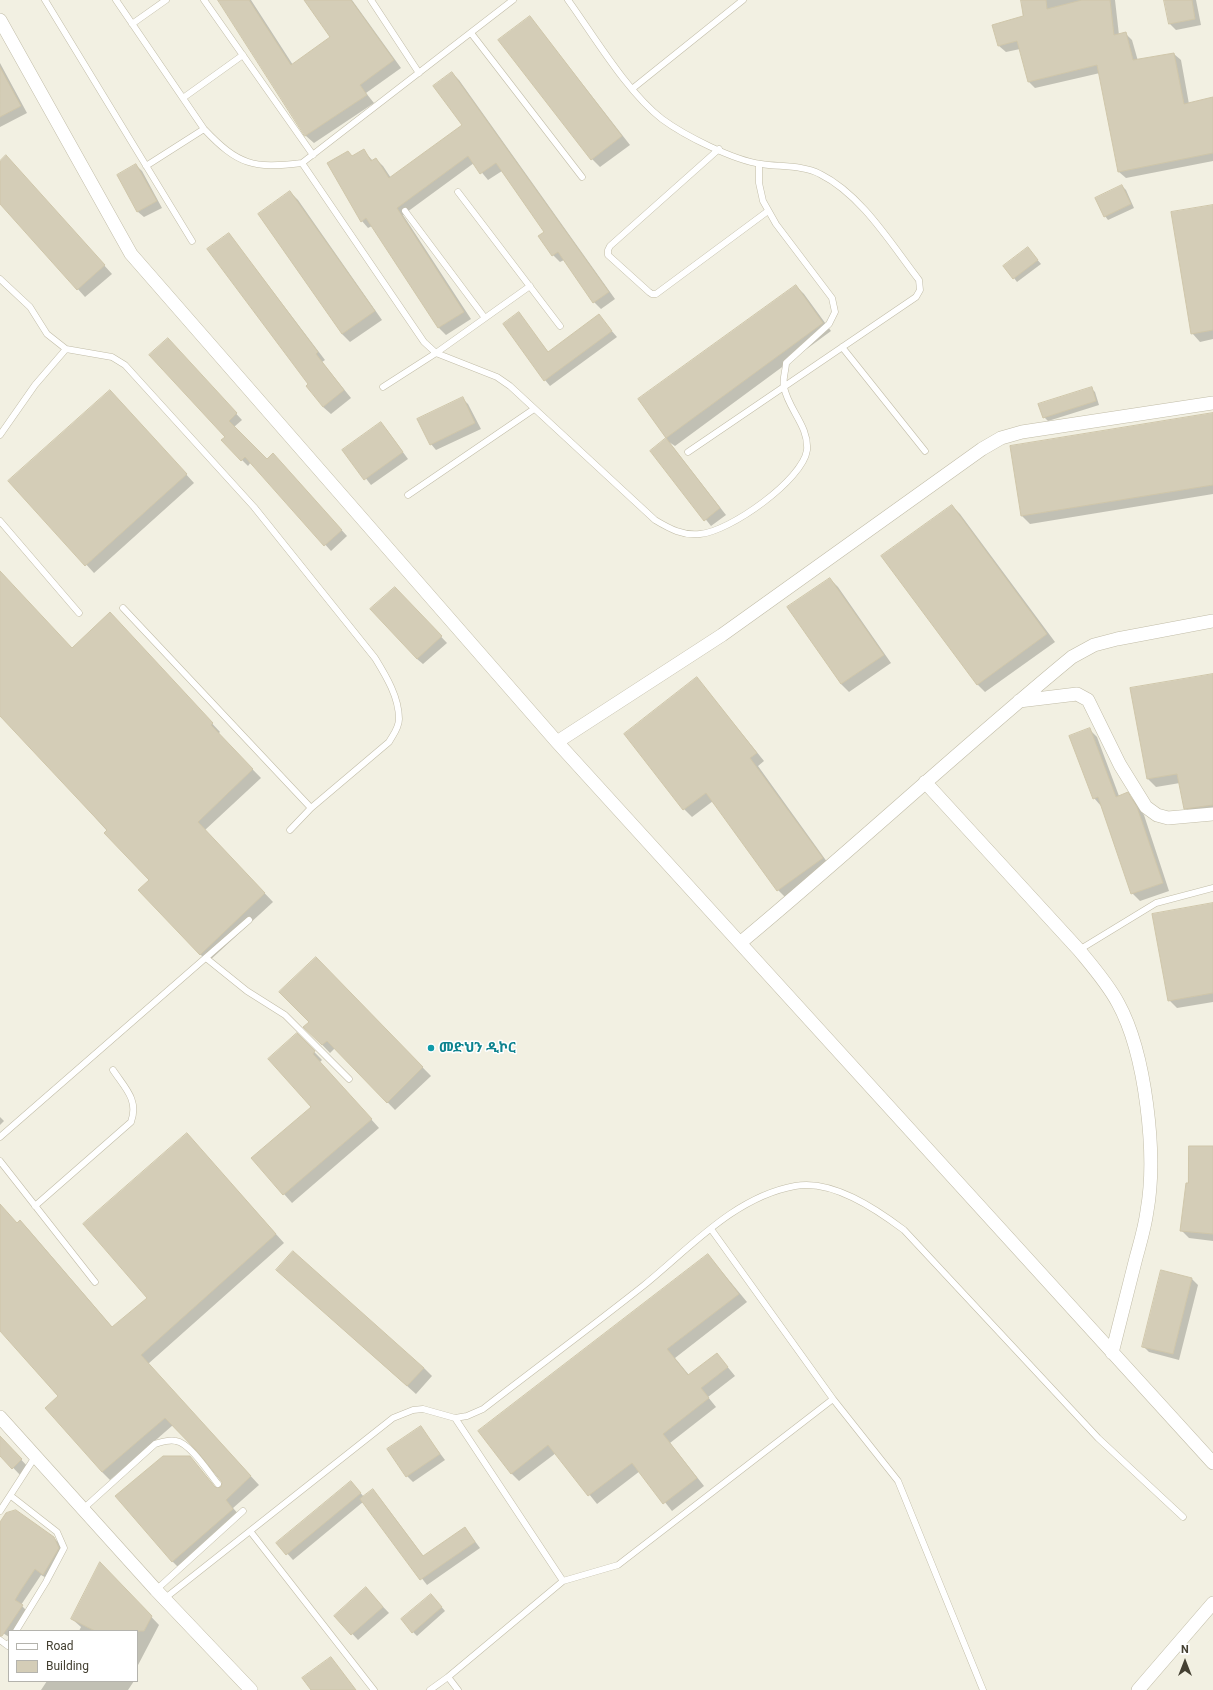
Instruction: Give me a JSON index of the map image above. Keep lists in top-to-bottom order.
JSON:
{
  "places": ["መድህን ዲኮር"],
  "legend": ["Road", "Building"],
  "north": "top"
}
